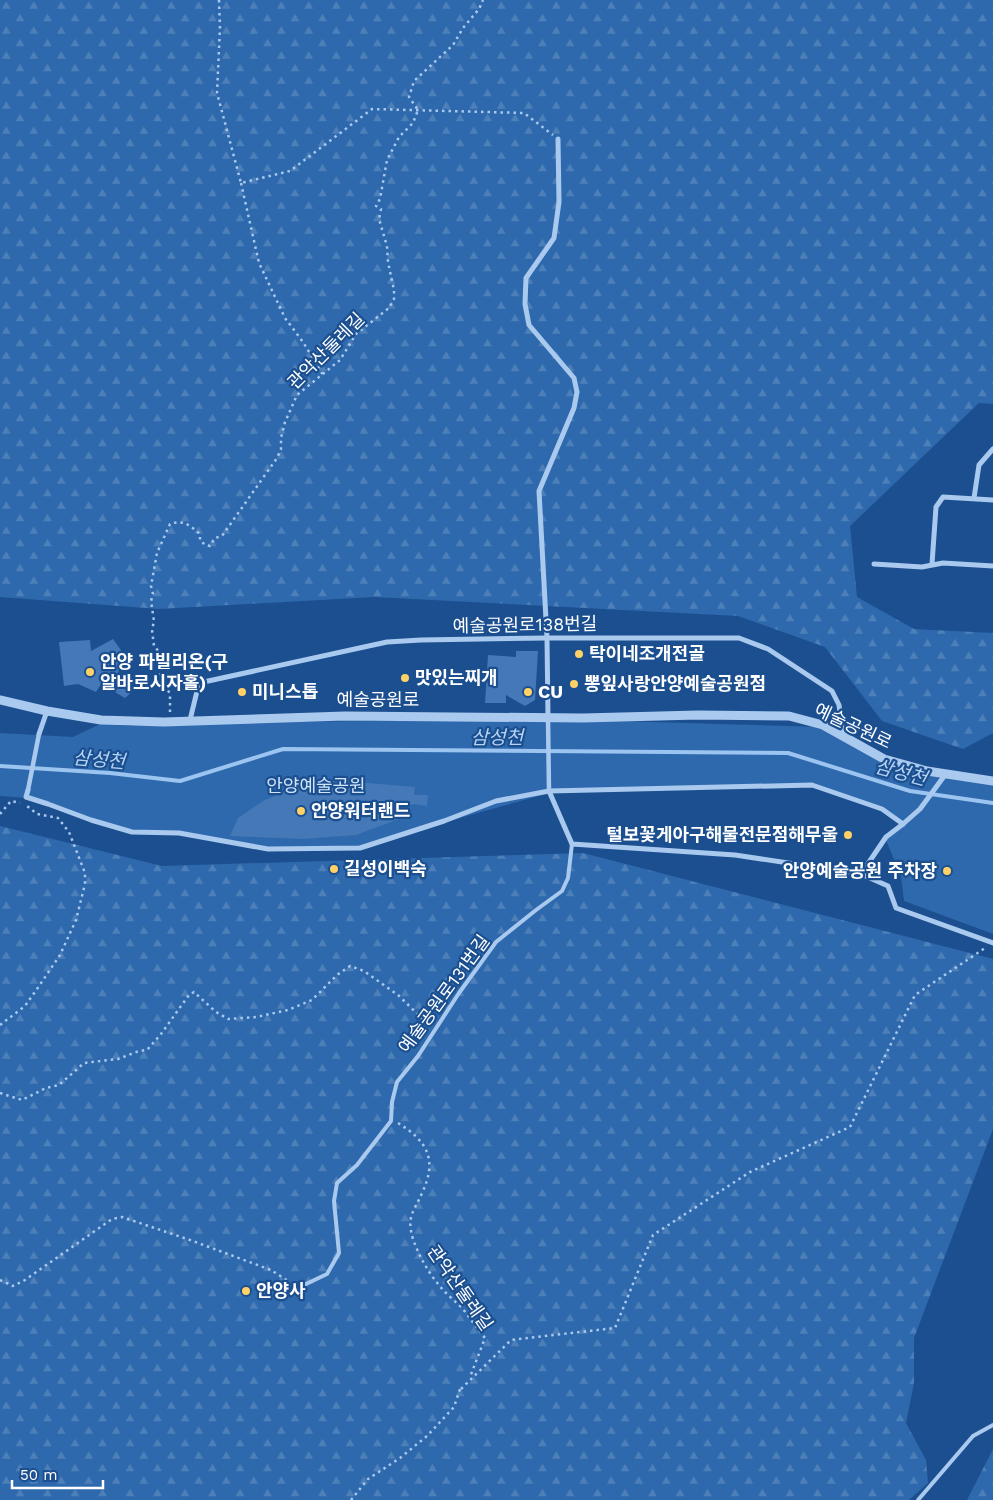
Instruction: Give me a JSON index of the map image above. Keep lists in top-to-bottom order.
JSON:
{
  "streets": {
    "street": ["예술공원로138번길", "예술공원로"],
    "lane": ["예술공원로131번길"],
    "path": ["관악산둘레길"]
  },
  "crossings": [
    ["관악산둘레길", "예술공원로"],
    ["관악산둘레길", "예술공원로131번길"],
    ["예술공원로138번길", "예술공원로"]
  ],
  "water": ["삼성천"],
  "parks": ["안양예술공원"],
  "places": [
    "탁이네조개전골",
    "안양 파빌리온(구 알바로시자홀)",
    "맛있는찌개",
    "뽕잎사랑안양예술공원점",
    "미니스톱",
    "CU",
    "안양워터랜드",
    "털보꽃게아구해물전문점해무울",
    "길성이백숙",
    "안양예술공원 주차장",
    "안양사"
  ],
  "scale_bar": "50 m"
}
